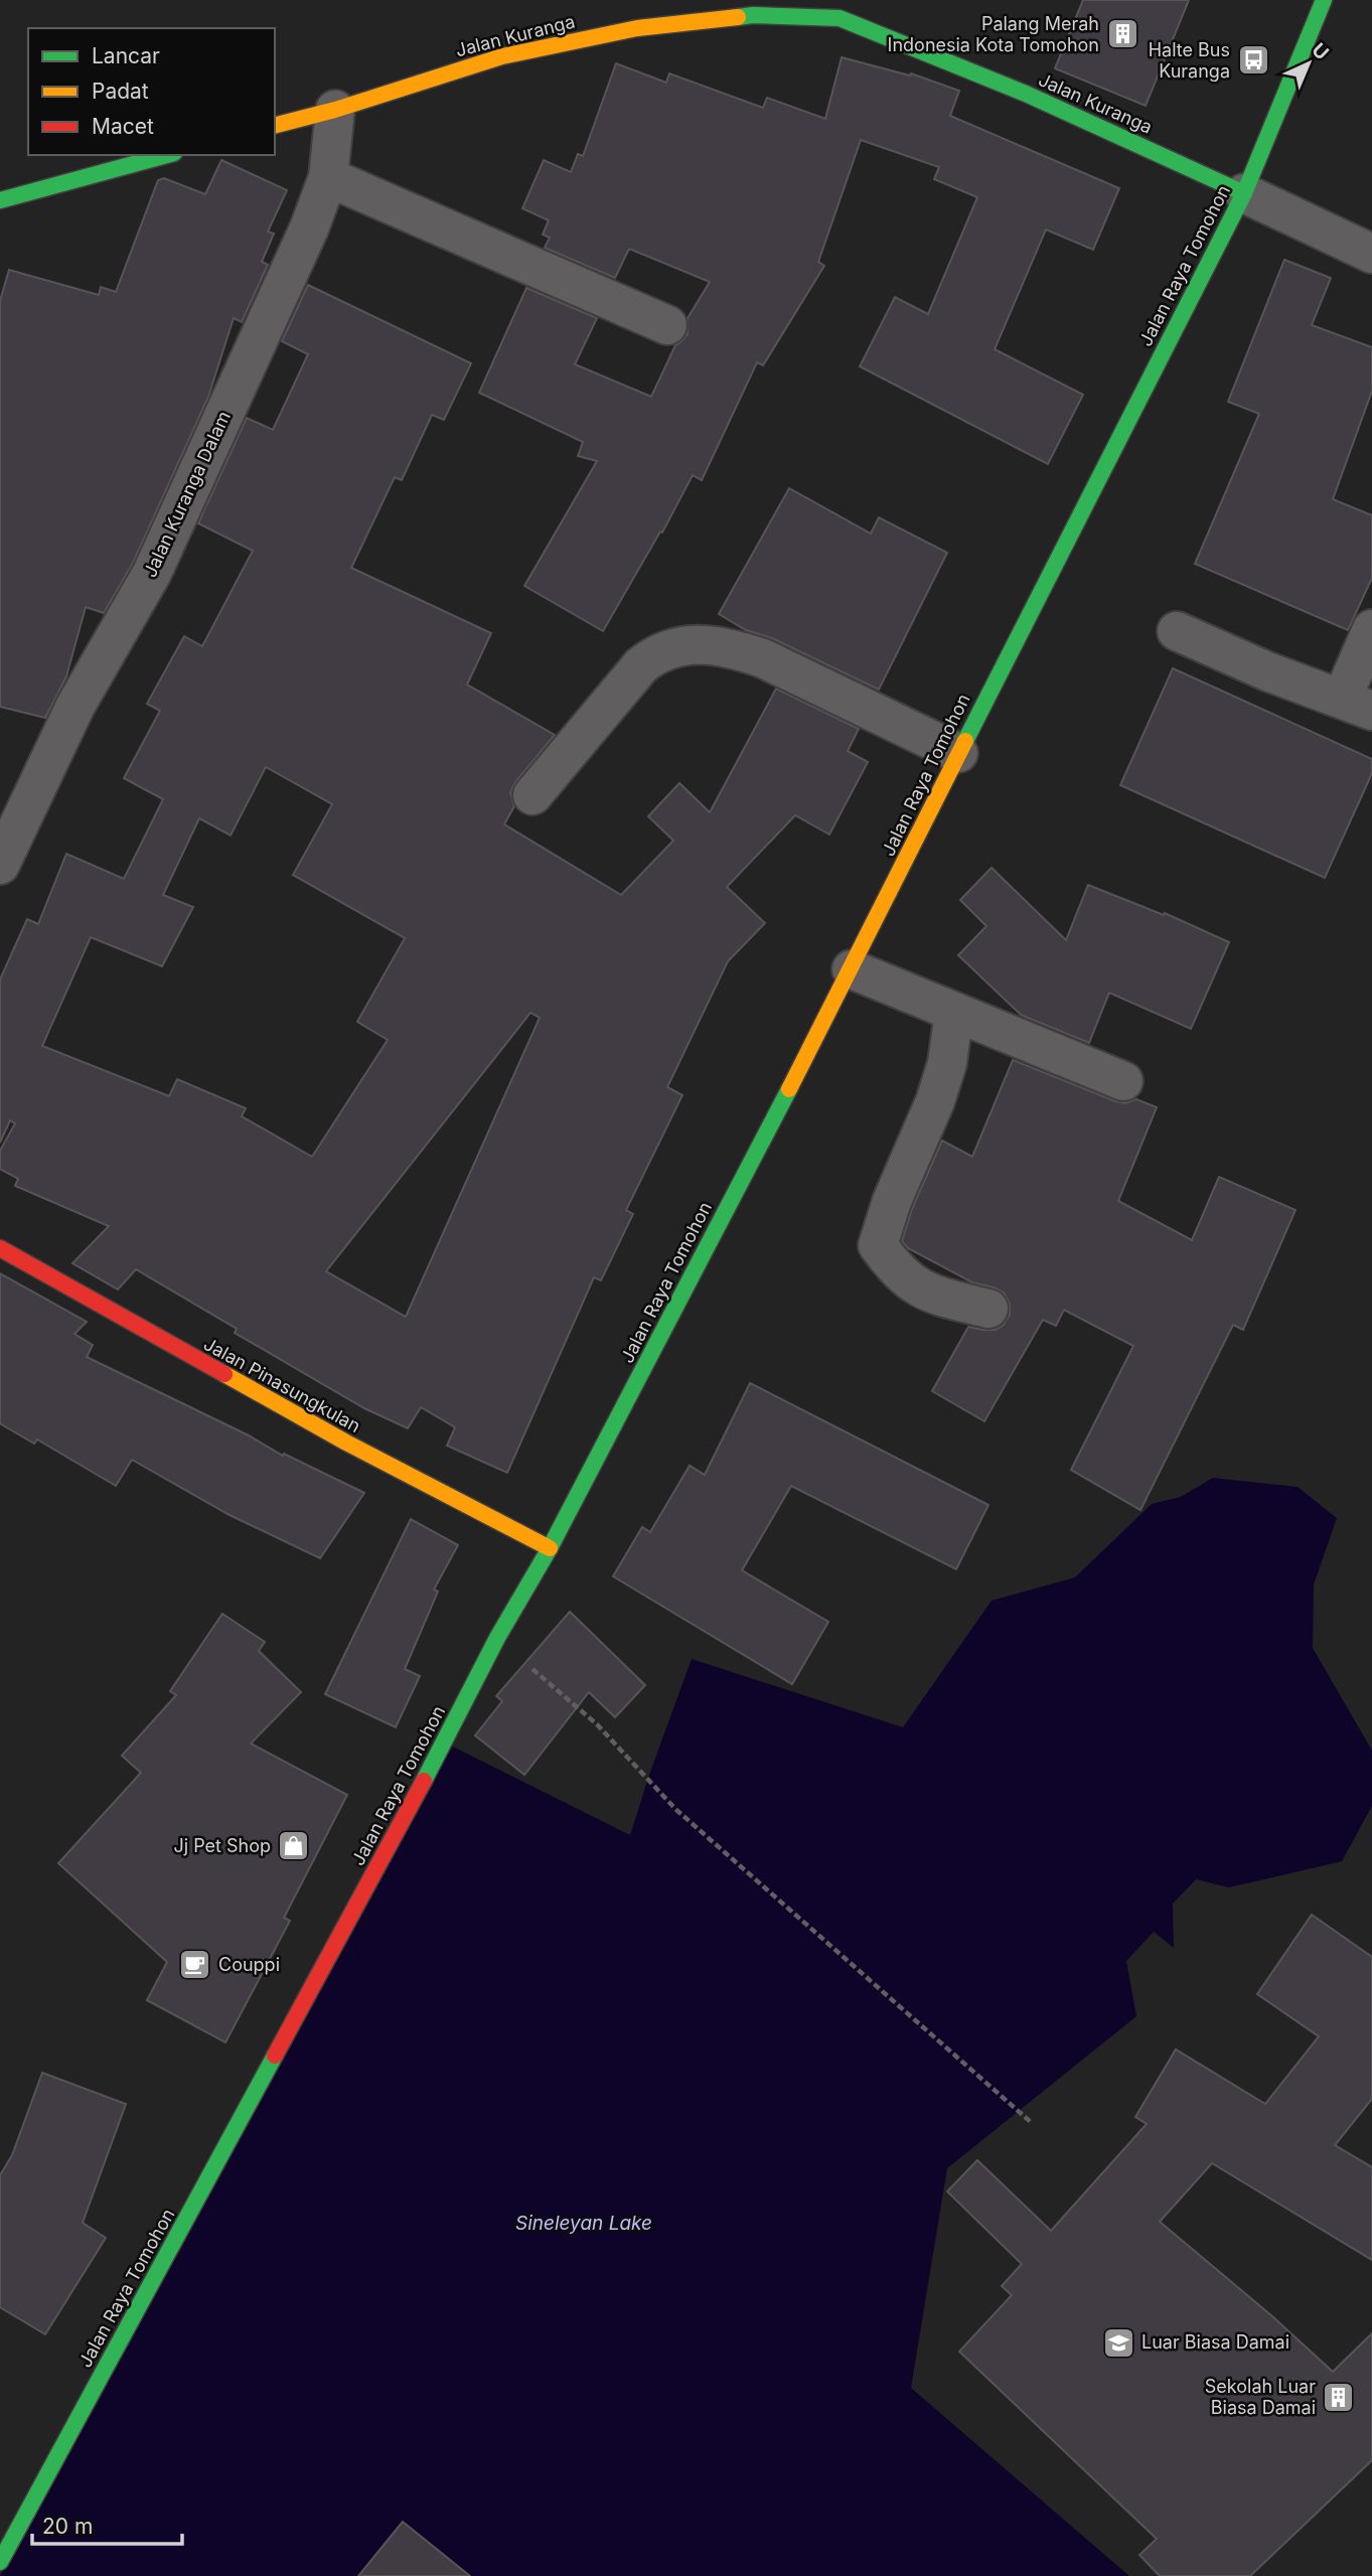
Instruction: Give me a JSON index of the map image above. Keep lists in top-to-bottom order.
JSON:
{
  "streets": {
    "main road": ["Jalan Kuranga", "Jalan Raya Tomohon", "Jalan Pinasungkulan"],
    "street": ["Jalan Kuranga Dalam"]
  },
  "crossings": [
    ["Jalan Kuranga", "Jalan Raya Tomohon"],
    ["Jalan Kuranga", "Jalan Kuranga Dalam"],
    ["Jalan Raya Tomohon", "Jalan Pinasungkulan"]
  ],
  "water": ["Sineleyan Lake"],
  "places": {
    "building": ["Palang Merah Indonesia Kota Tomohon", "Sekolah Luar Biasa Damai"],
    "bus stop": ["Halte Bus Kuranga"],
    "shop": ["Jj Pet Shop"],
    "cafe": ["Couppi"],
    "school or university": ["Luar Biasa Damai"]
  },
  "legend": ["Lancar", "Padat", "Macet"],
  "scale_bar": "20 m",
  "north": "top right"
}
